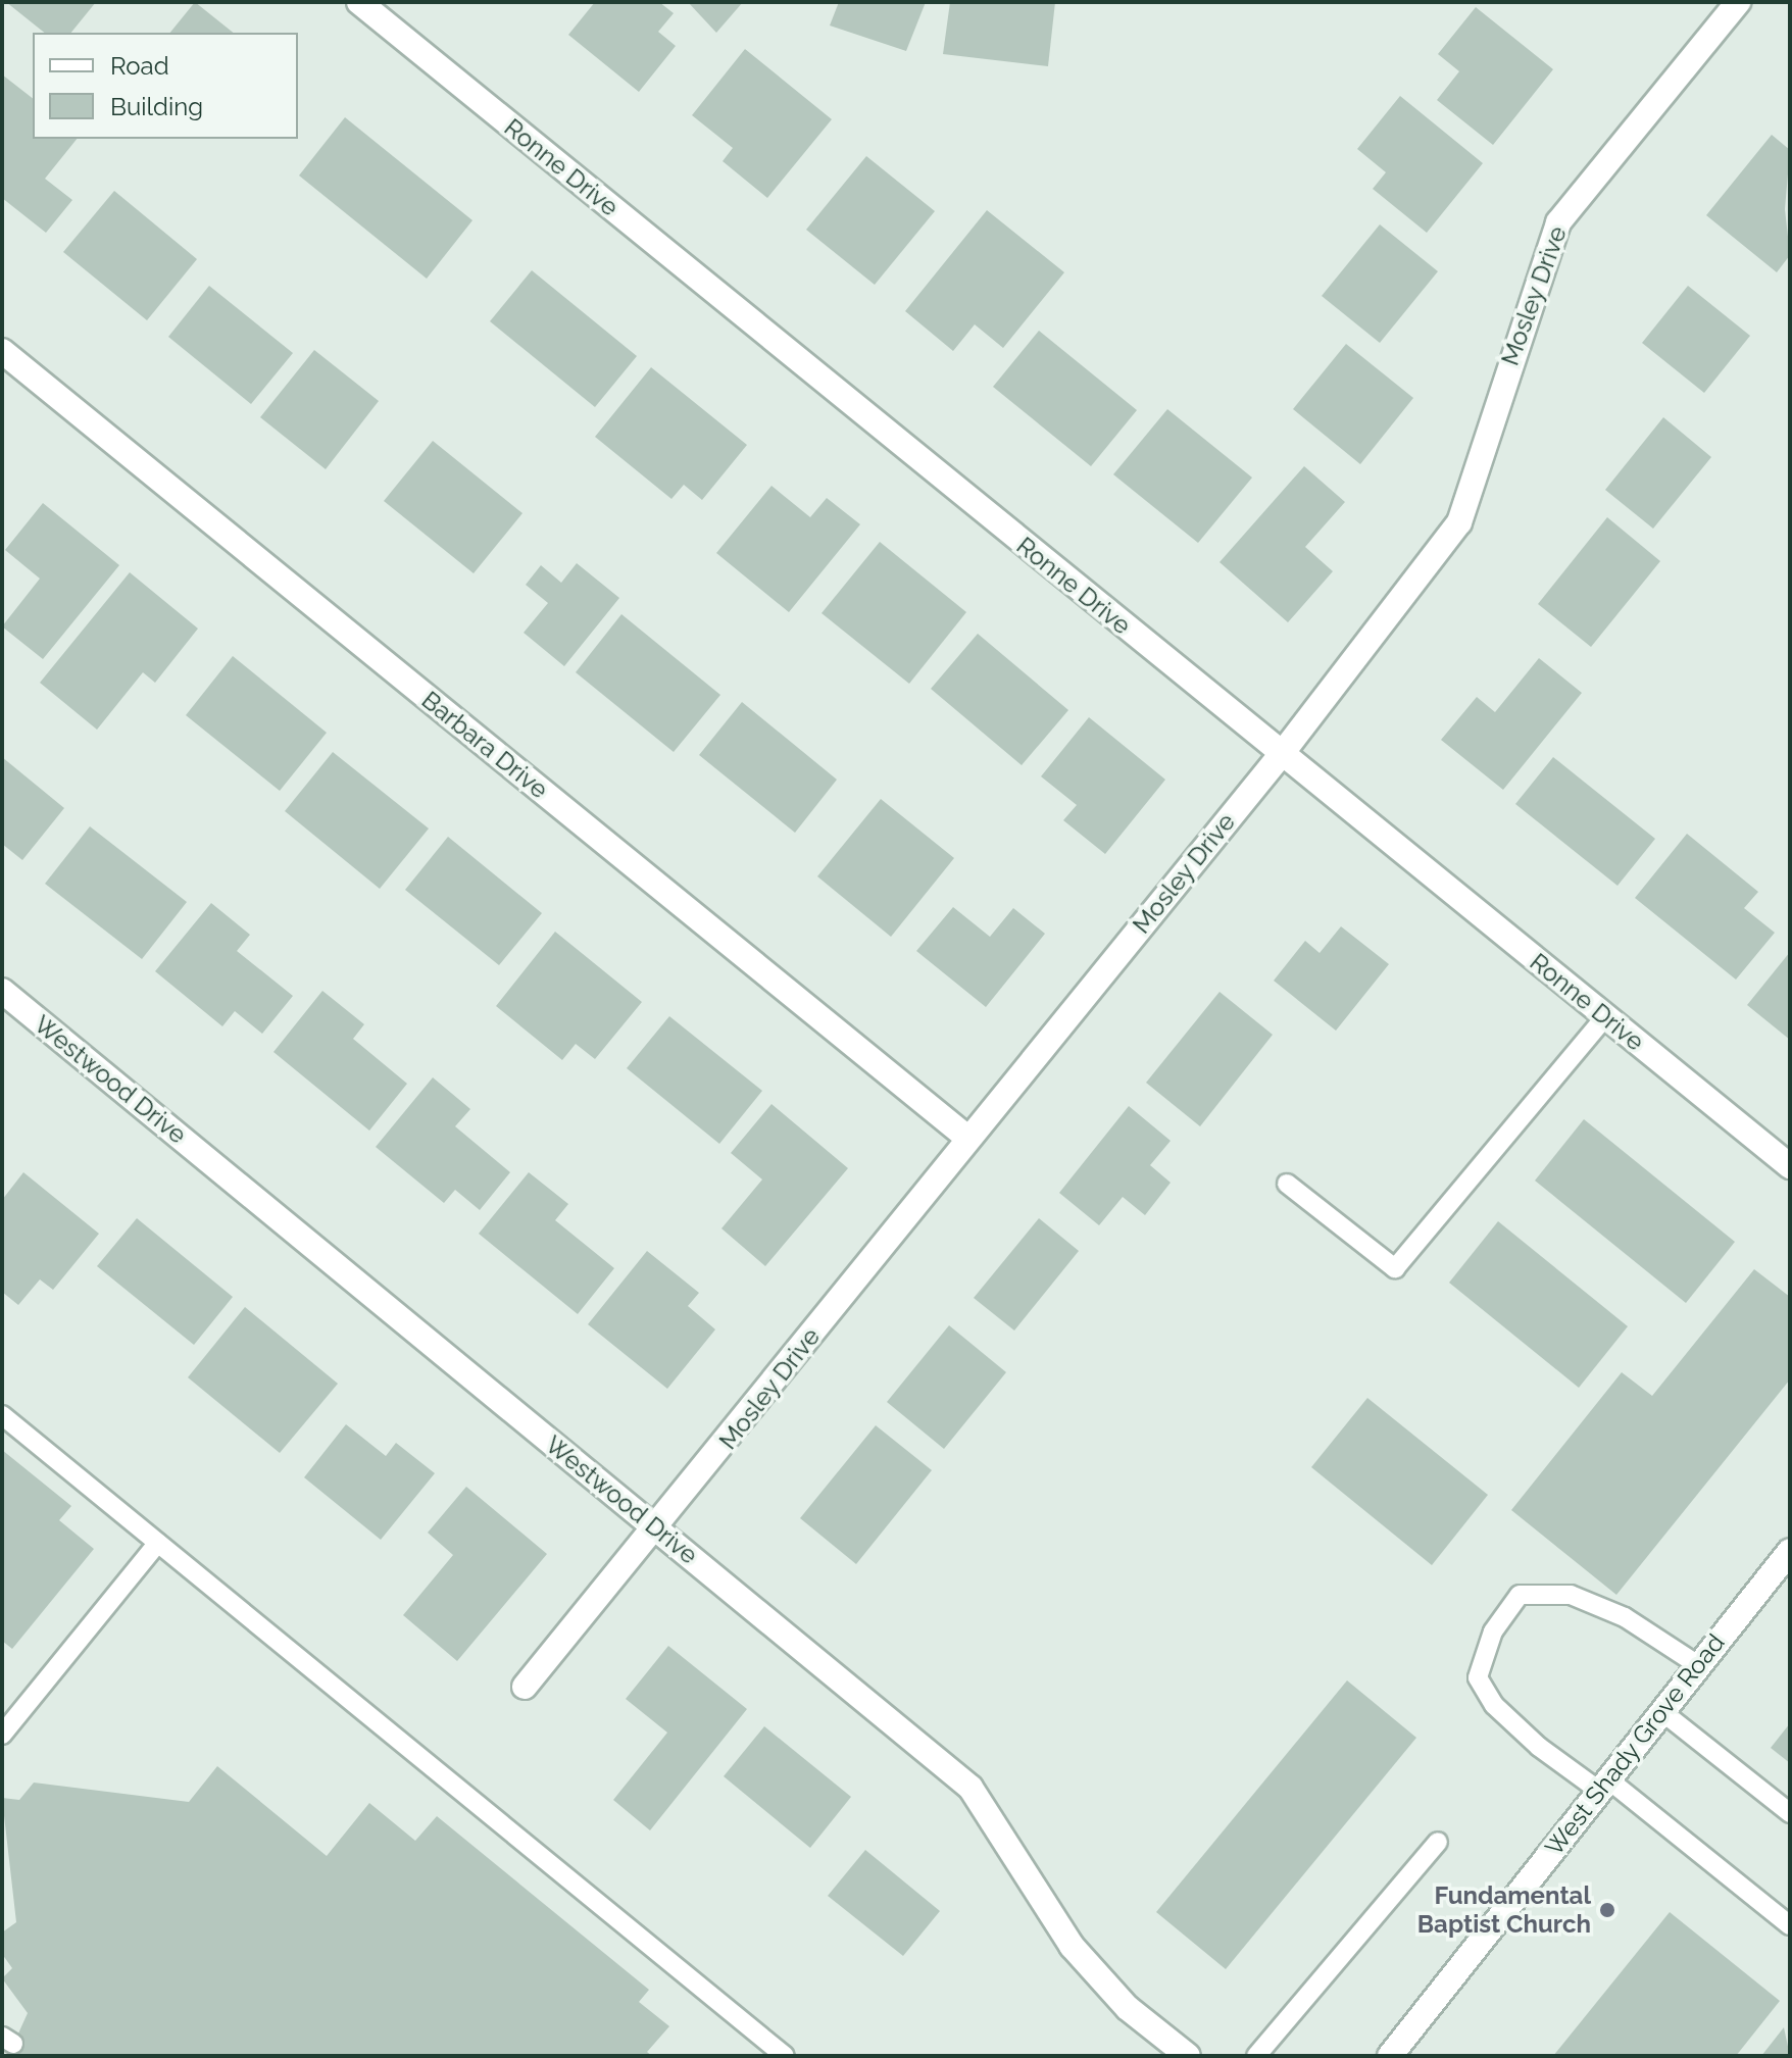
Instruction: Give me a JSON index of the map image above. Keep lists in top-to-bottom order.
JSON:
{
  "streets": {
    "street": [
      "Ronne Drive",
      "Mosley Drive",
      "Barbara Drive",
      "Westwood Drive",
      "West Shady Grove Road"
    ]
  },
  "crossings": [
    ["Ronne Drive", "Mosley Drive"],
    ["Mosley Drive", "Barbara Drive"],
    ["Mosley Drive", "Westwood Drive"]
  ],
  "places": ["Fundamental Baptist Church"],
  "legend": ["Road", "Building"]
}
